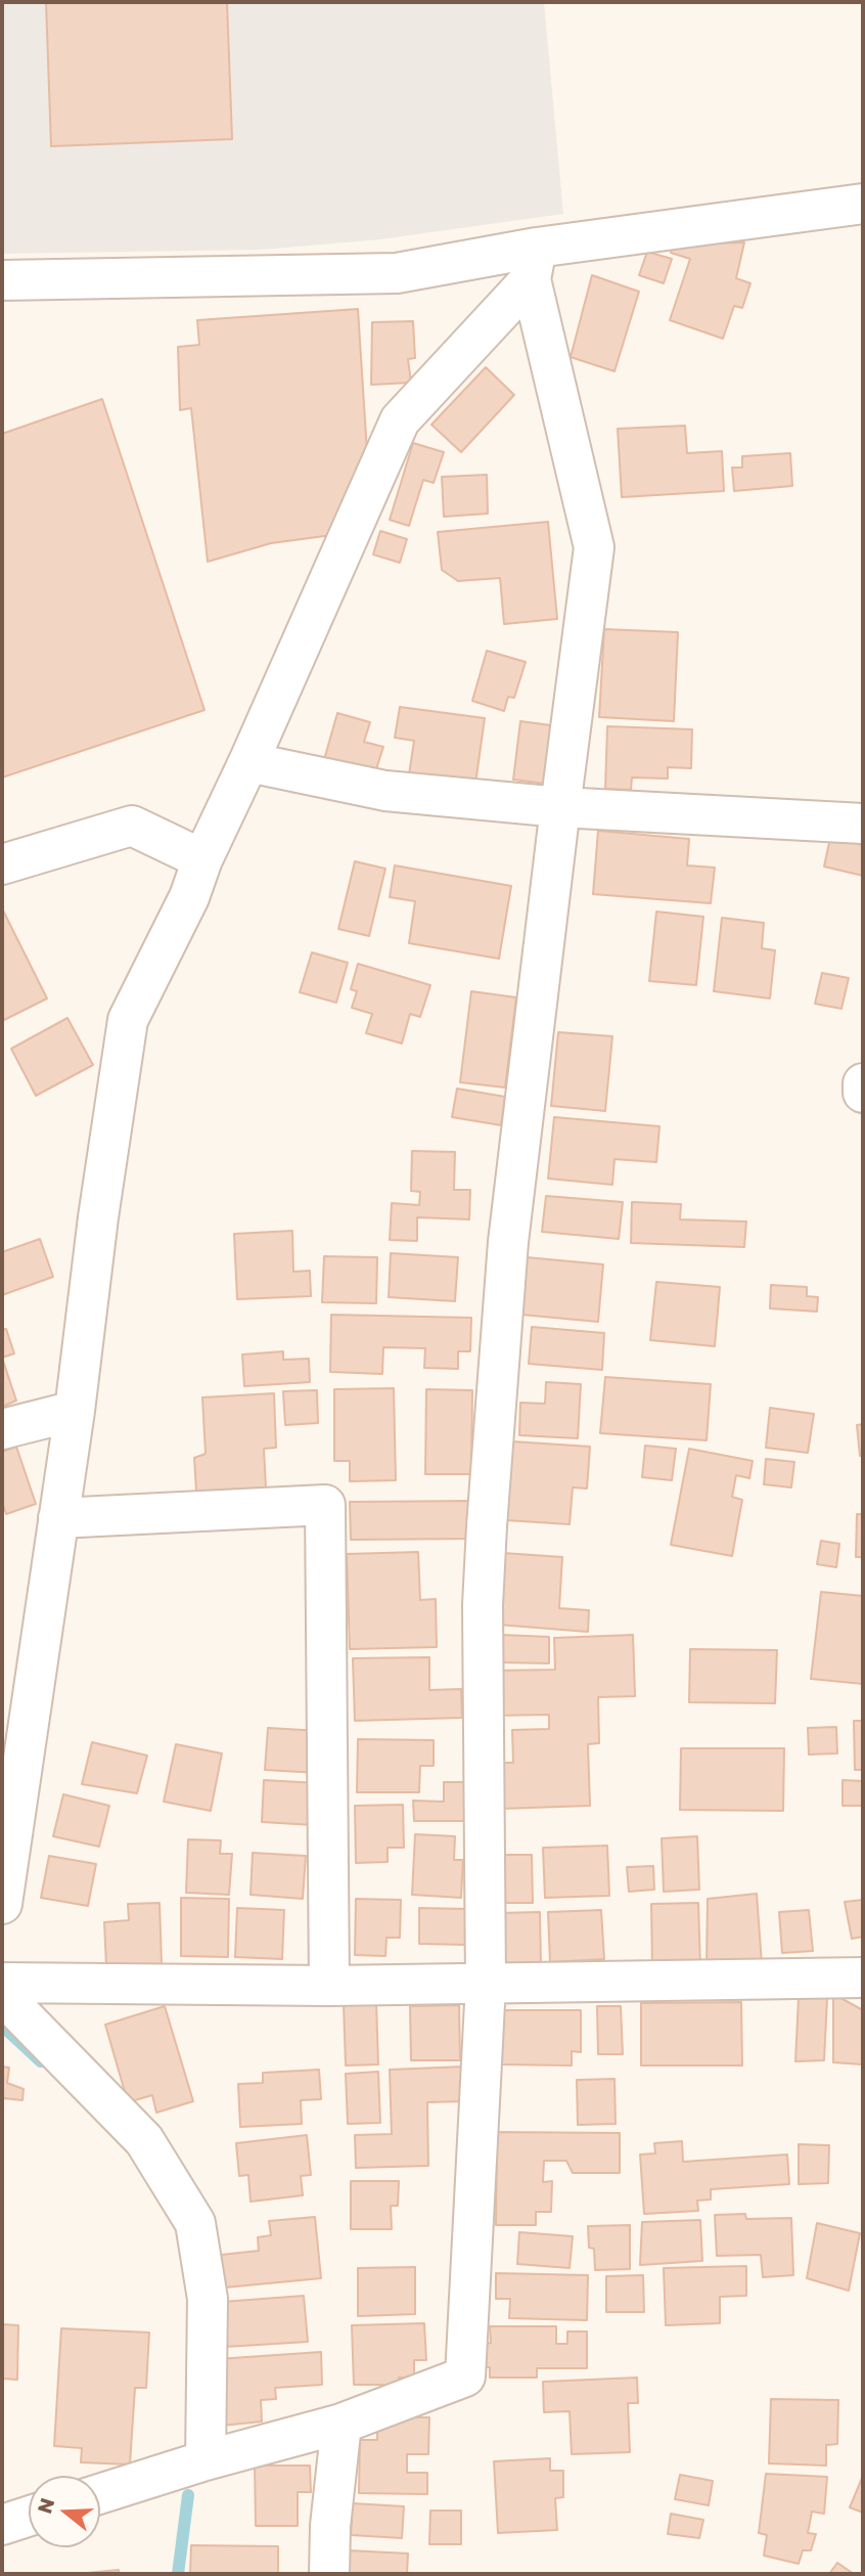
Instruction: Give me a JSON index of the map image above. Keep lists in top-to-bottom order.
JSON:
{
  "north": "left"
}
